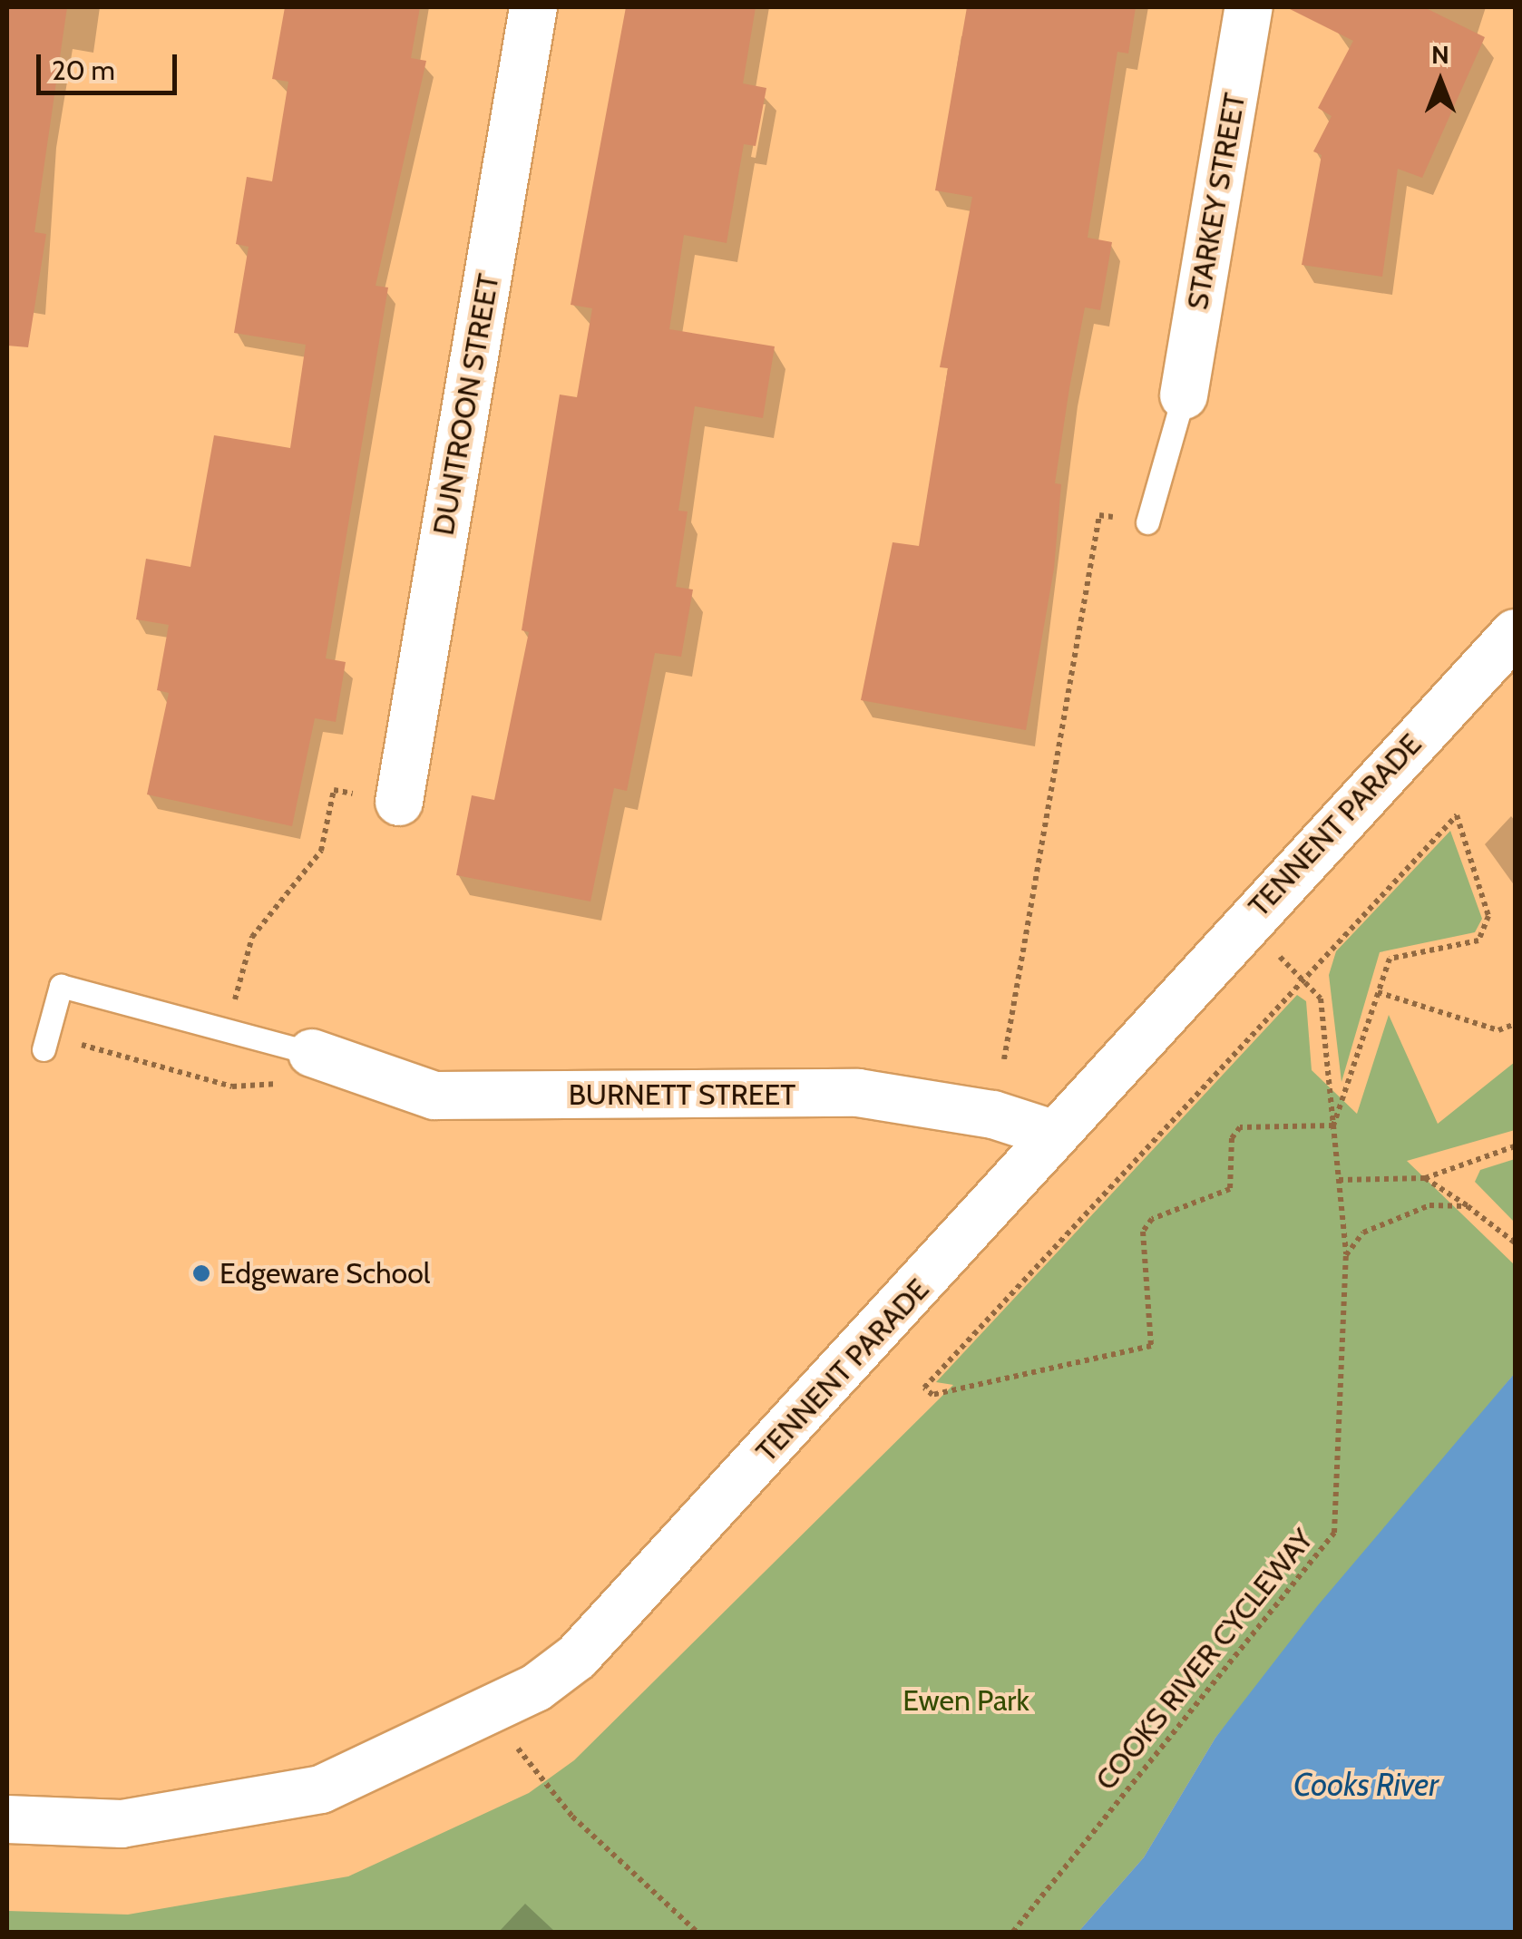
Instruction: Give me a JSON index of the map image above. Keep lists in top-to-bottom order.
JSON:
{
  "streets": {
    "street": [
      "STARKEY STREET",
      "DUNTROON STREET",
      "TENNENT PARADE",
      "BURNETT STREET"
    ],
    "path": ["COOKS RIVER CYCLEWAY"]
  },
  "crossings": [
    ["TENNENT PARADE", "BURNETT STREET"],
    ["TENNENT PARADE", "COOKS RIVER CYCLEWAY"]
  ],
  "water": ["Cooks River"],
  "parks": ["Ewen Park"],
  "places": ["Edgeware School"],
  "scale_bar": "20 m",
  "north": "top"
}
